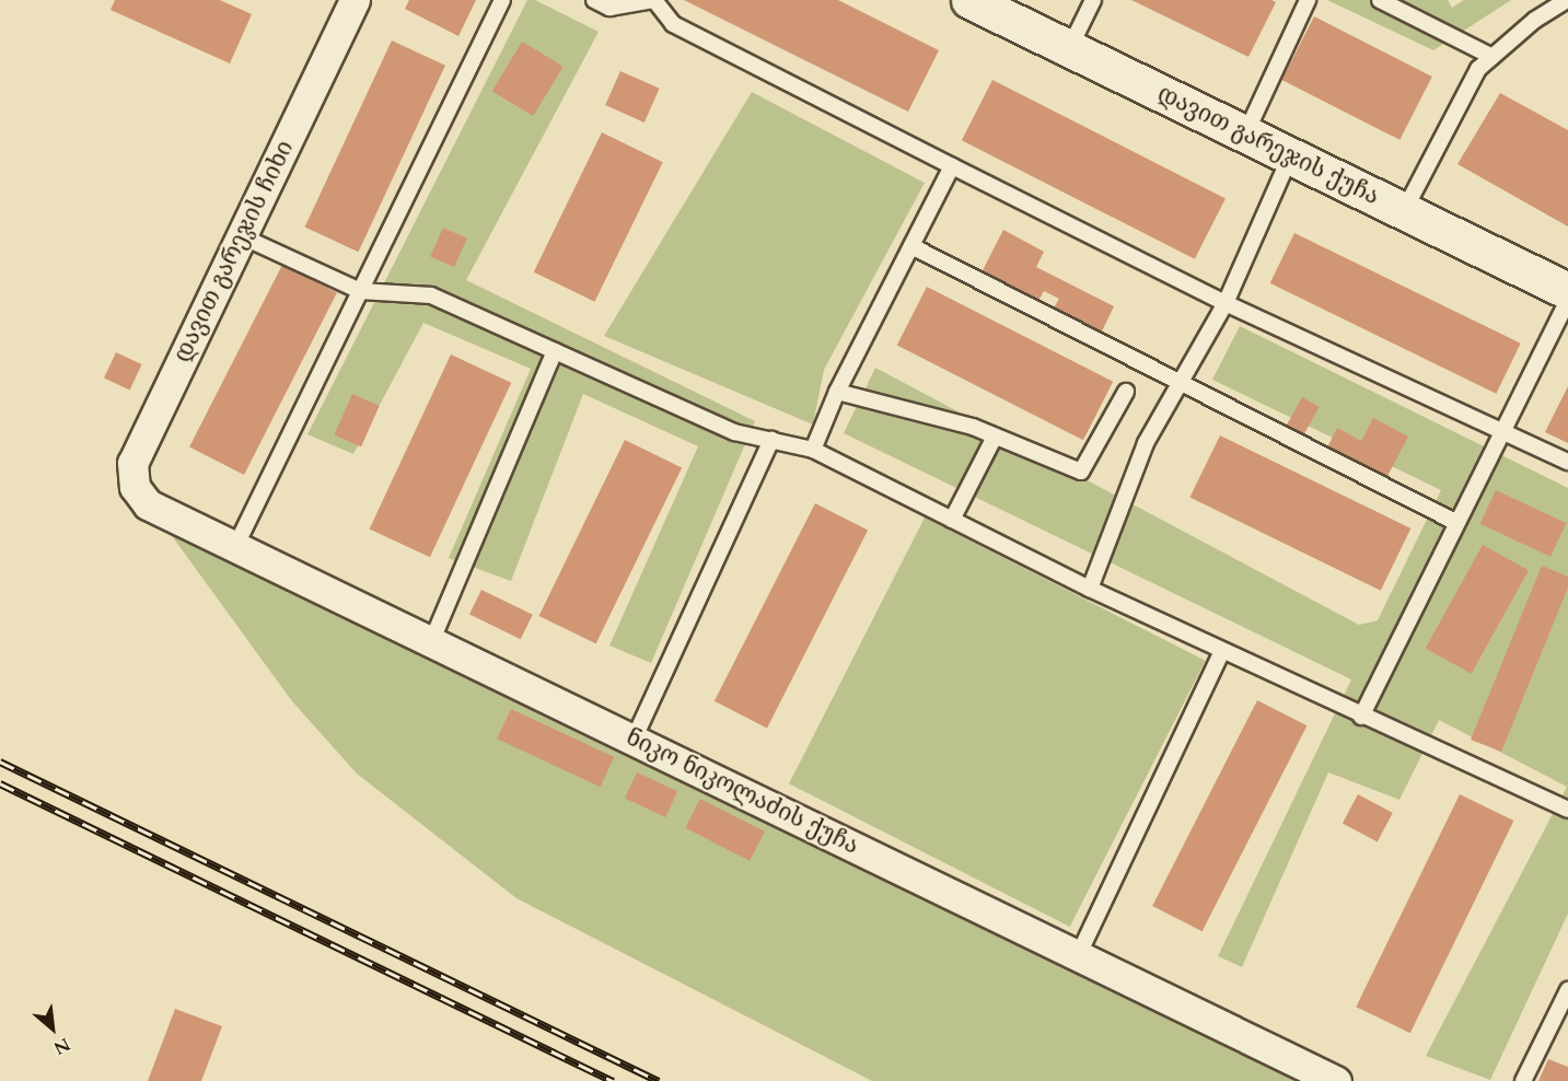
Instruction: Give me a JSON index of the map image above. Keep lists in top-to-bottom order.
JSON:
{
  "streets": {
    "main road": ["დავით გარეჯის ქუჩა"],
    "street": ["დავით გარეჯის ჩიხი", "ნიკო ნიკოლაძის ქუჩა"]
  },
  "crossings": [
    ["დავით გარეჯის ჩიხი", "ნიკო ნიკოლაძის ქუჩა"]
  ],
  "north": "bottom right"
}
